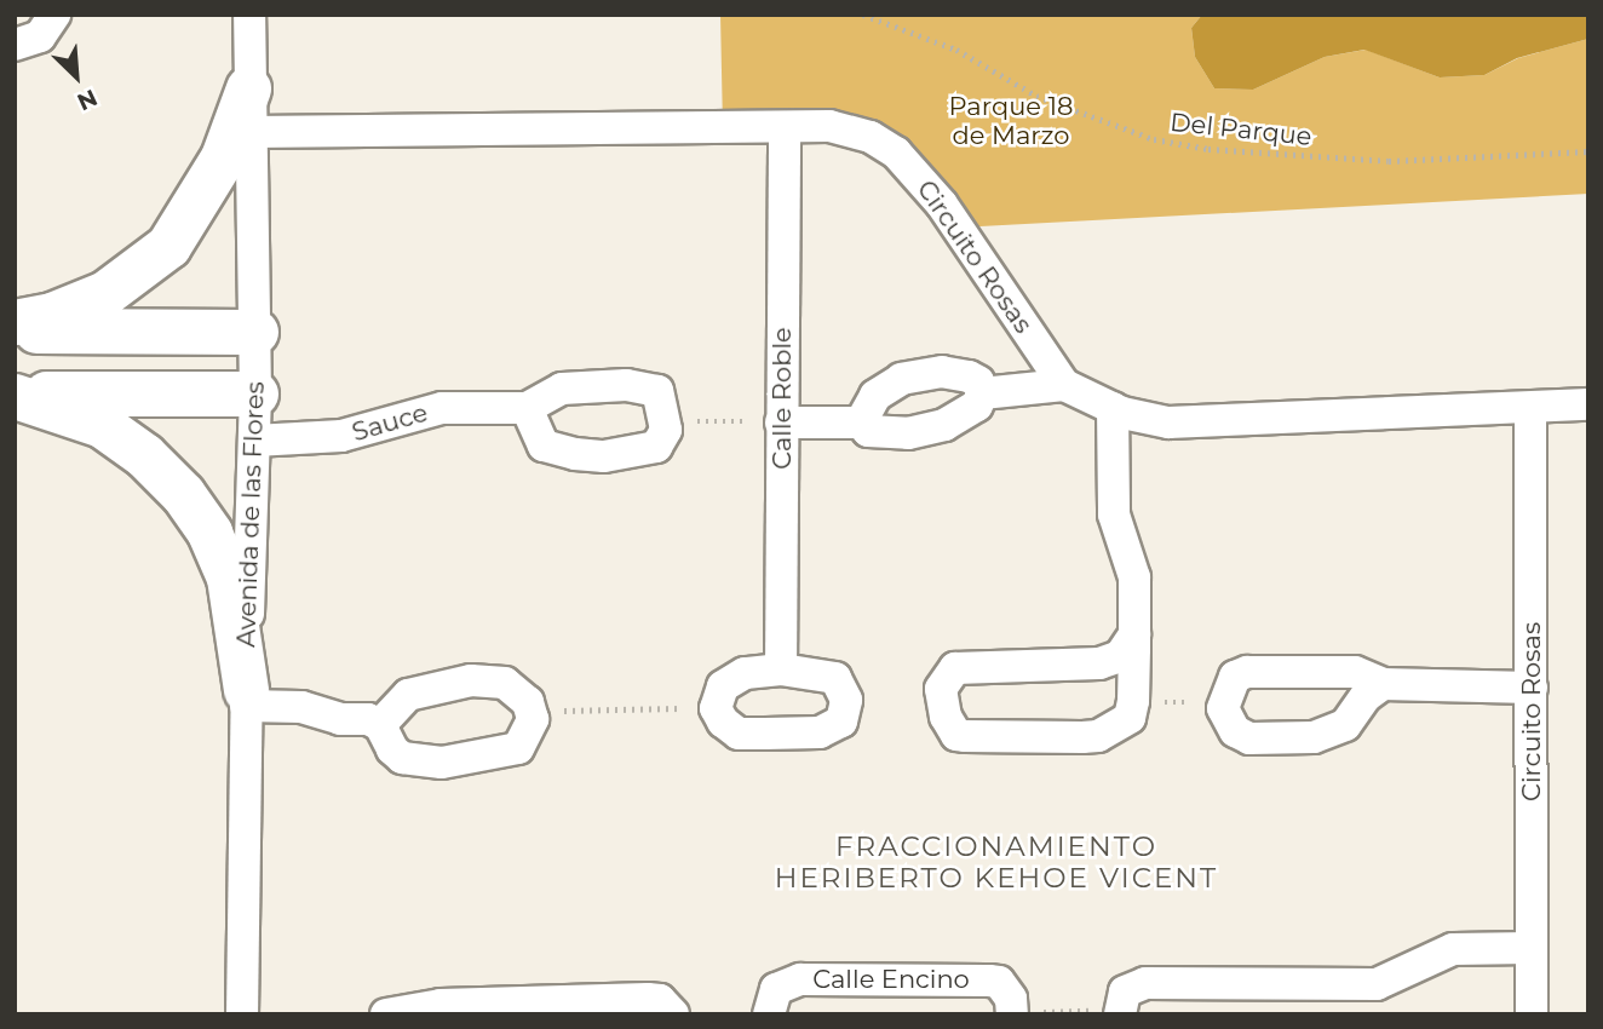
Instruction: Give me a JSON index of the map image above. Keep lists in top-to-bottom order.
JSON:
{
  "streets": {
    "street": [
      "Circuito Rosas",
      "Calle Roble",
      "Sauce",
      "Avenida de las Flores",
      "Calle Encino"
    ],
    "path": ["Del Parque"]
  },
  "crossings": [
    ["Circuito Rosas", "Calle Roble"],
    ["Circuito Rosas", "Avenida de las Flores"],
    ["Sauce", "Avenida de las Flores"]
  ],
  "districts": ["FRACCIONAMIENTO HERIBERTO KEHOE VICENT"],
  "parks": ["Parque 18 de Marzo"],
  "north": "bottom right"
}
